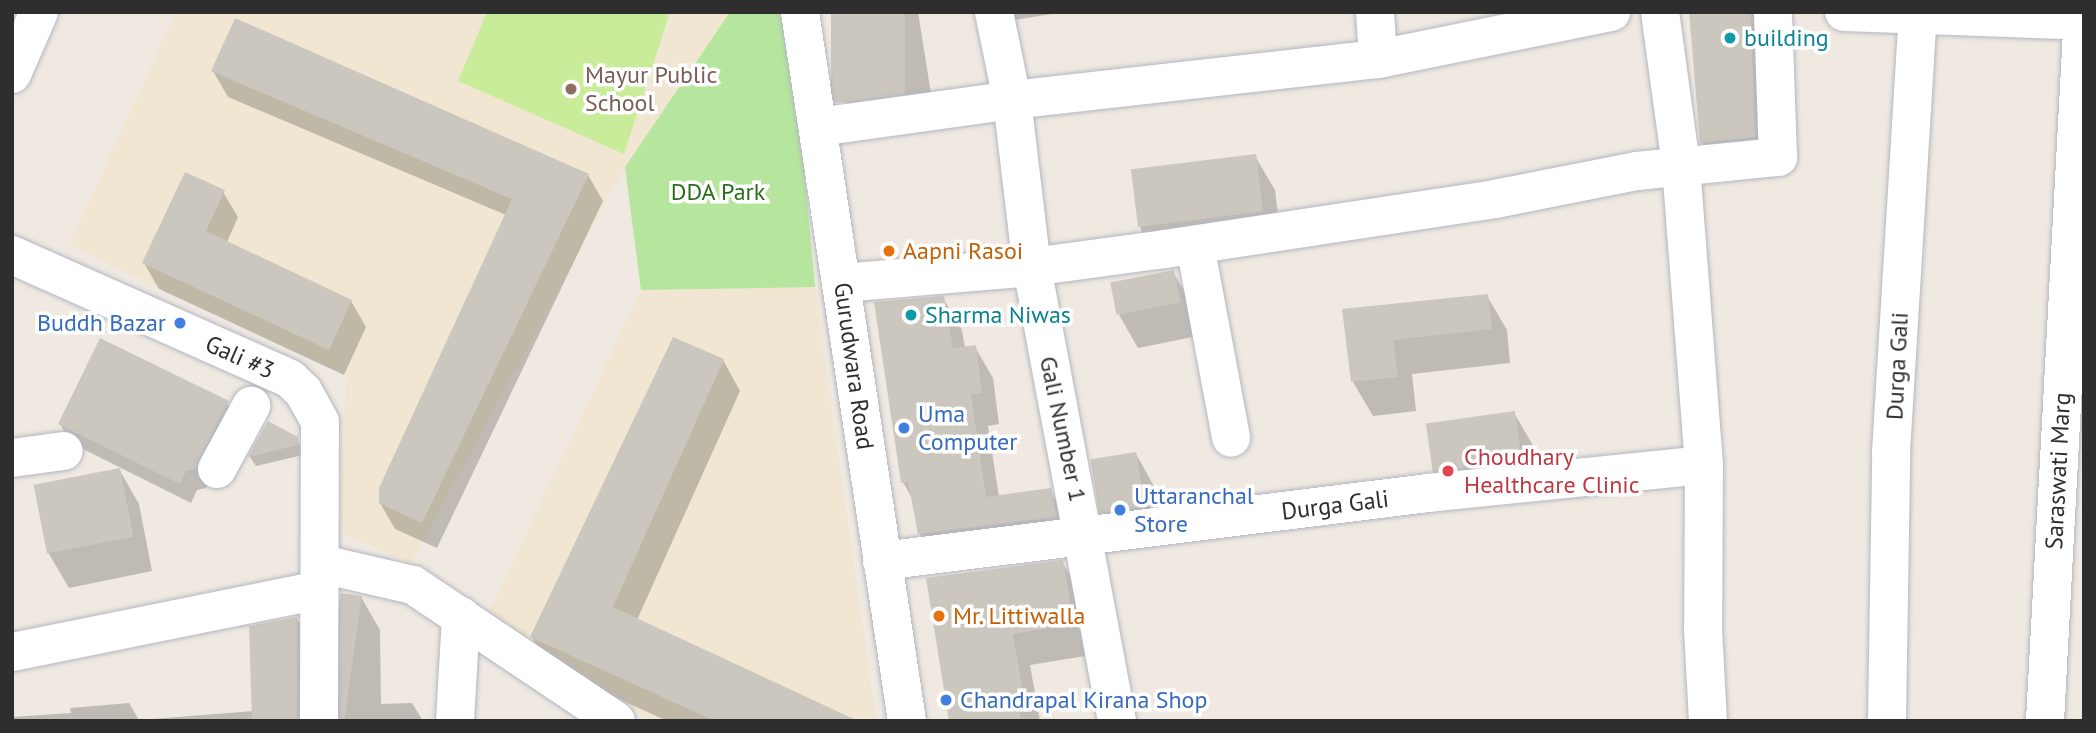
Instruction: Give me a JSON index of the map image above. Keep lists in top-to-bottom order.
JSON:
{
  "streets": {
    "street": [
      "Gali #3",
      "Gurudwara Road",
      "Durga Gali",
      "Gali Number 1",
      "Saraswati Marg"
    ]
  },
  "crossings": [
    ["Gurudwara Road", "Durga Gali"],
    ["Durga Gali", "Gali Number 1"]
  ],
  "parks": ["DDA Park"],
  "places": [
    "building",
    "Mayur Public School",
    "Aapni Rasoi",
    "Sharma Niwas",
    "Buddh Bazar",
    "Uma Computer",
    "Choudhary Healthcare Clinic",
    "Uttaranchal Store",
    "Mr. Littiwalla",
    "Chandrapal Kirana Shop"
  ]
}
